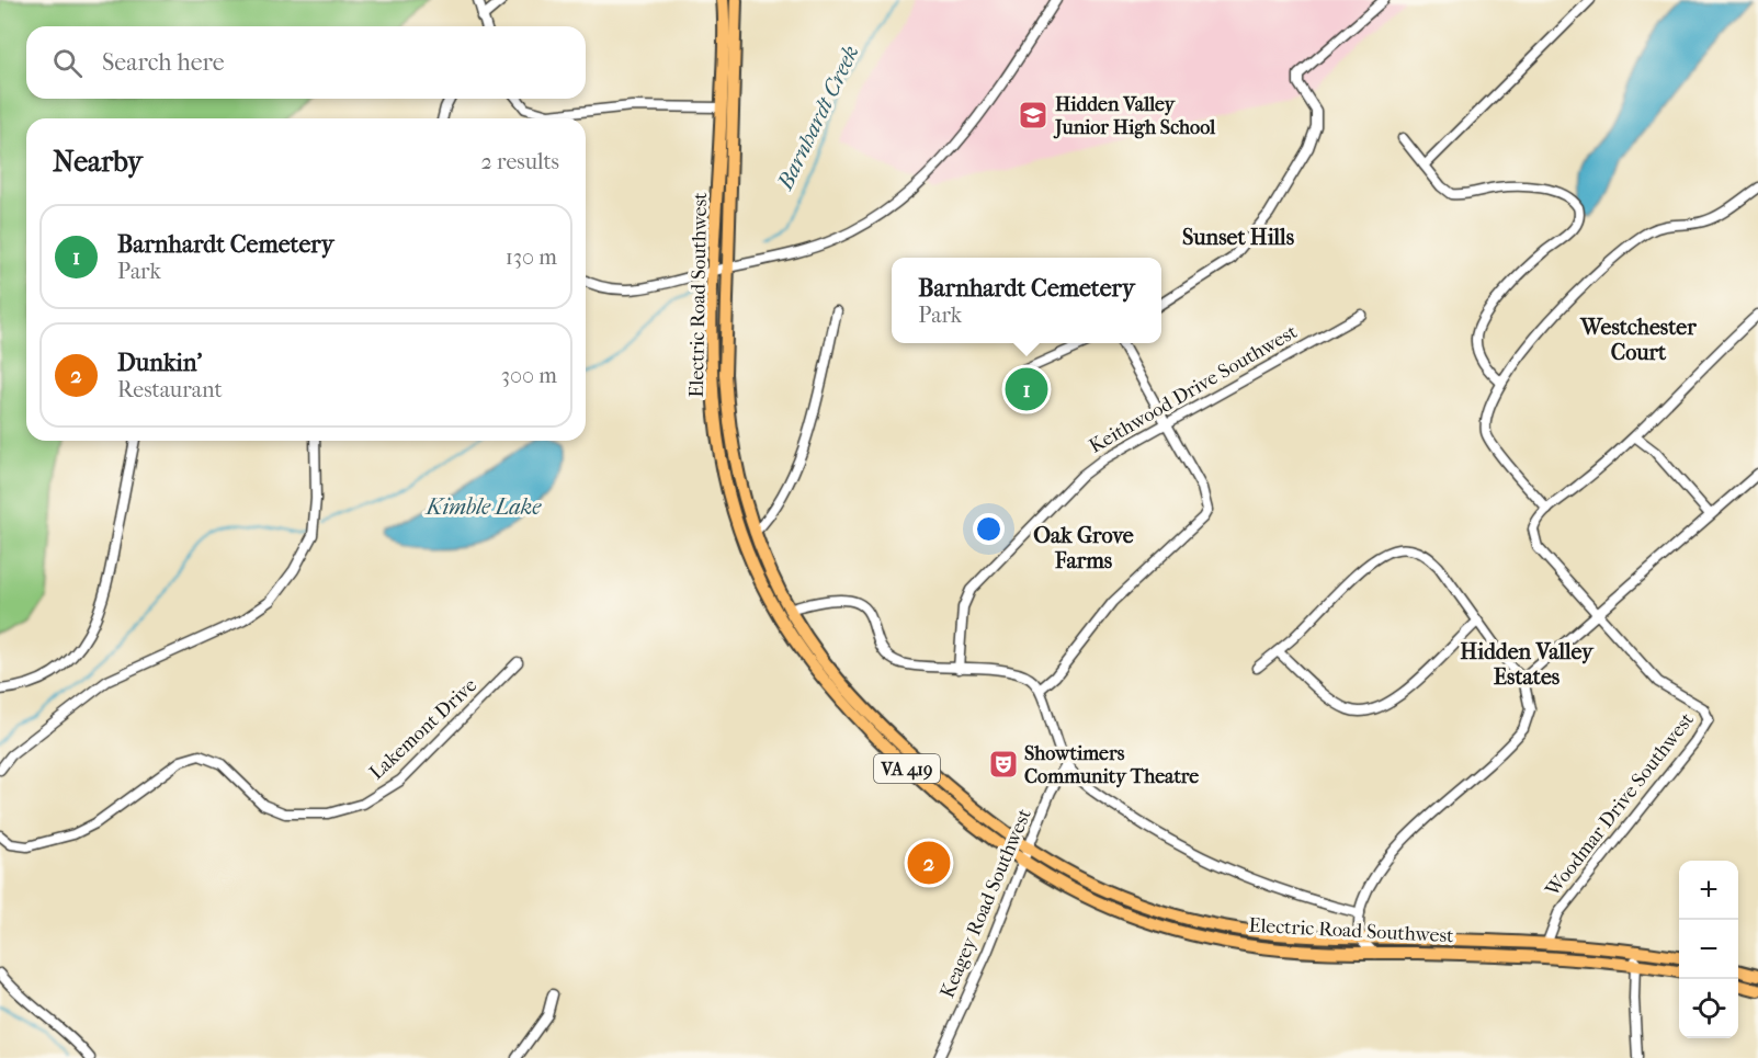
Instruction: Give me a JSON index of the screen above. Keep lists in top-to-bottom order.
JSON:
{
  "streets": {
    "main road": ["Electric Road Southwest", "VA 419"],
    "street": [
      "Keithwood Drive Southwest",
      "Lakemont Drive",
      "Woodmar Drive Southwest",
      "Keagey Road Southwest"
    ]
  },
  "crossings": [
    ["Electric Road Southwest", "Woodmar Drive Southwest"],
    ["Electric Road Southwest", "Keagey Road Southwest"]
  ],
  "districts": [
    "Sunset Hills",
    "Westchester Court",
    "Oak Grove Farms",
    "Hidden Valley Estates"
  ],
  "water": ["Barnhardt Creek", "Kimble Lake"],
  "places": {
    "school or university": ["Hidden Valley Junior High School"],
    "theatre": ["Showtimers Community Theatre"]
  },
  "page": {
    "search": "Search here",
    "heading": ["Nearby", "2 results"],
    "list": [
      {
        "mark": "1",
        "name": "Barnhardt Cemetery",
        "note": "Park",
        "value": "130 m"
      },
      {
        "mark": "2",
        "name": "Dunkin'",
        "note": "Restaurant",
        "value": "300 m"
      }
    ],
    "popup": ["Barnhardt Cemetery", "Park"],
    "pins": ["1", "2"],
    "map_buttons": ["+", "−"]
  }
}
